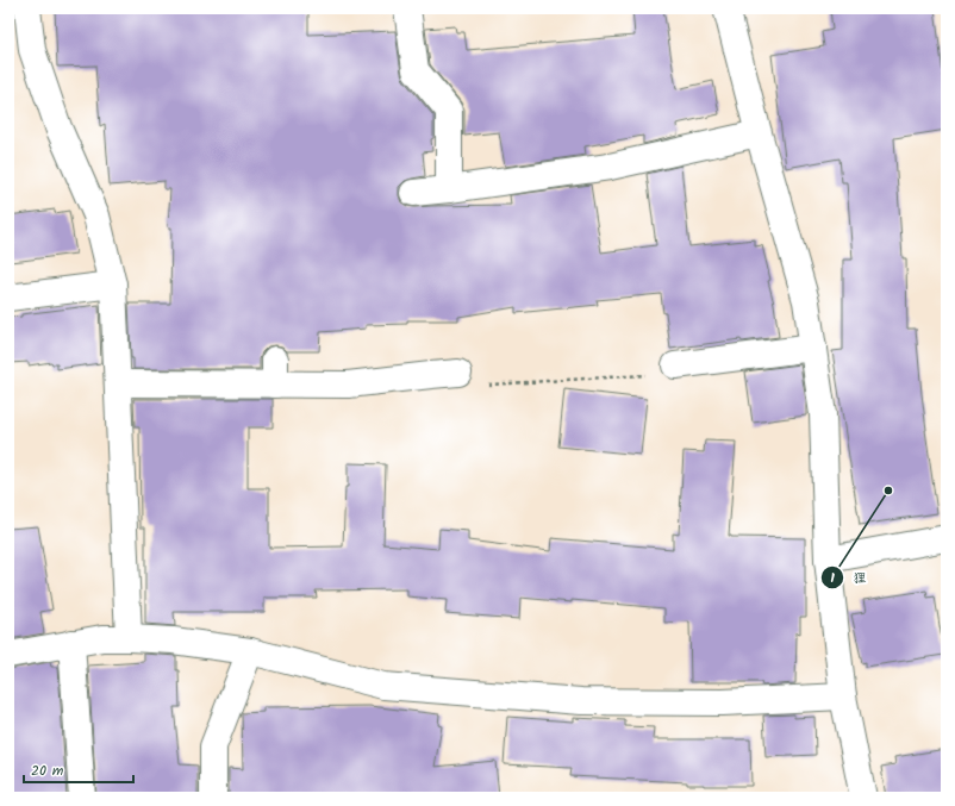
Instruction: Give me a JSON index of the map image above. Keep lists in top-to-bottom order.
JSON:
{
  "places": ["狸"],
  "scale_bar": "20 m"
}
